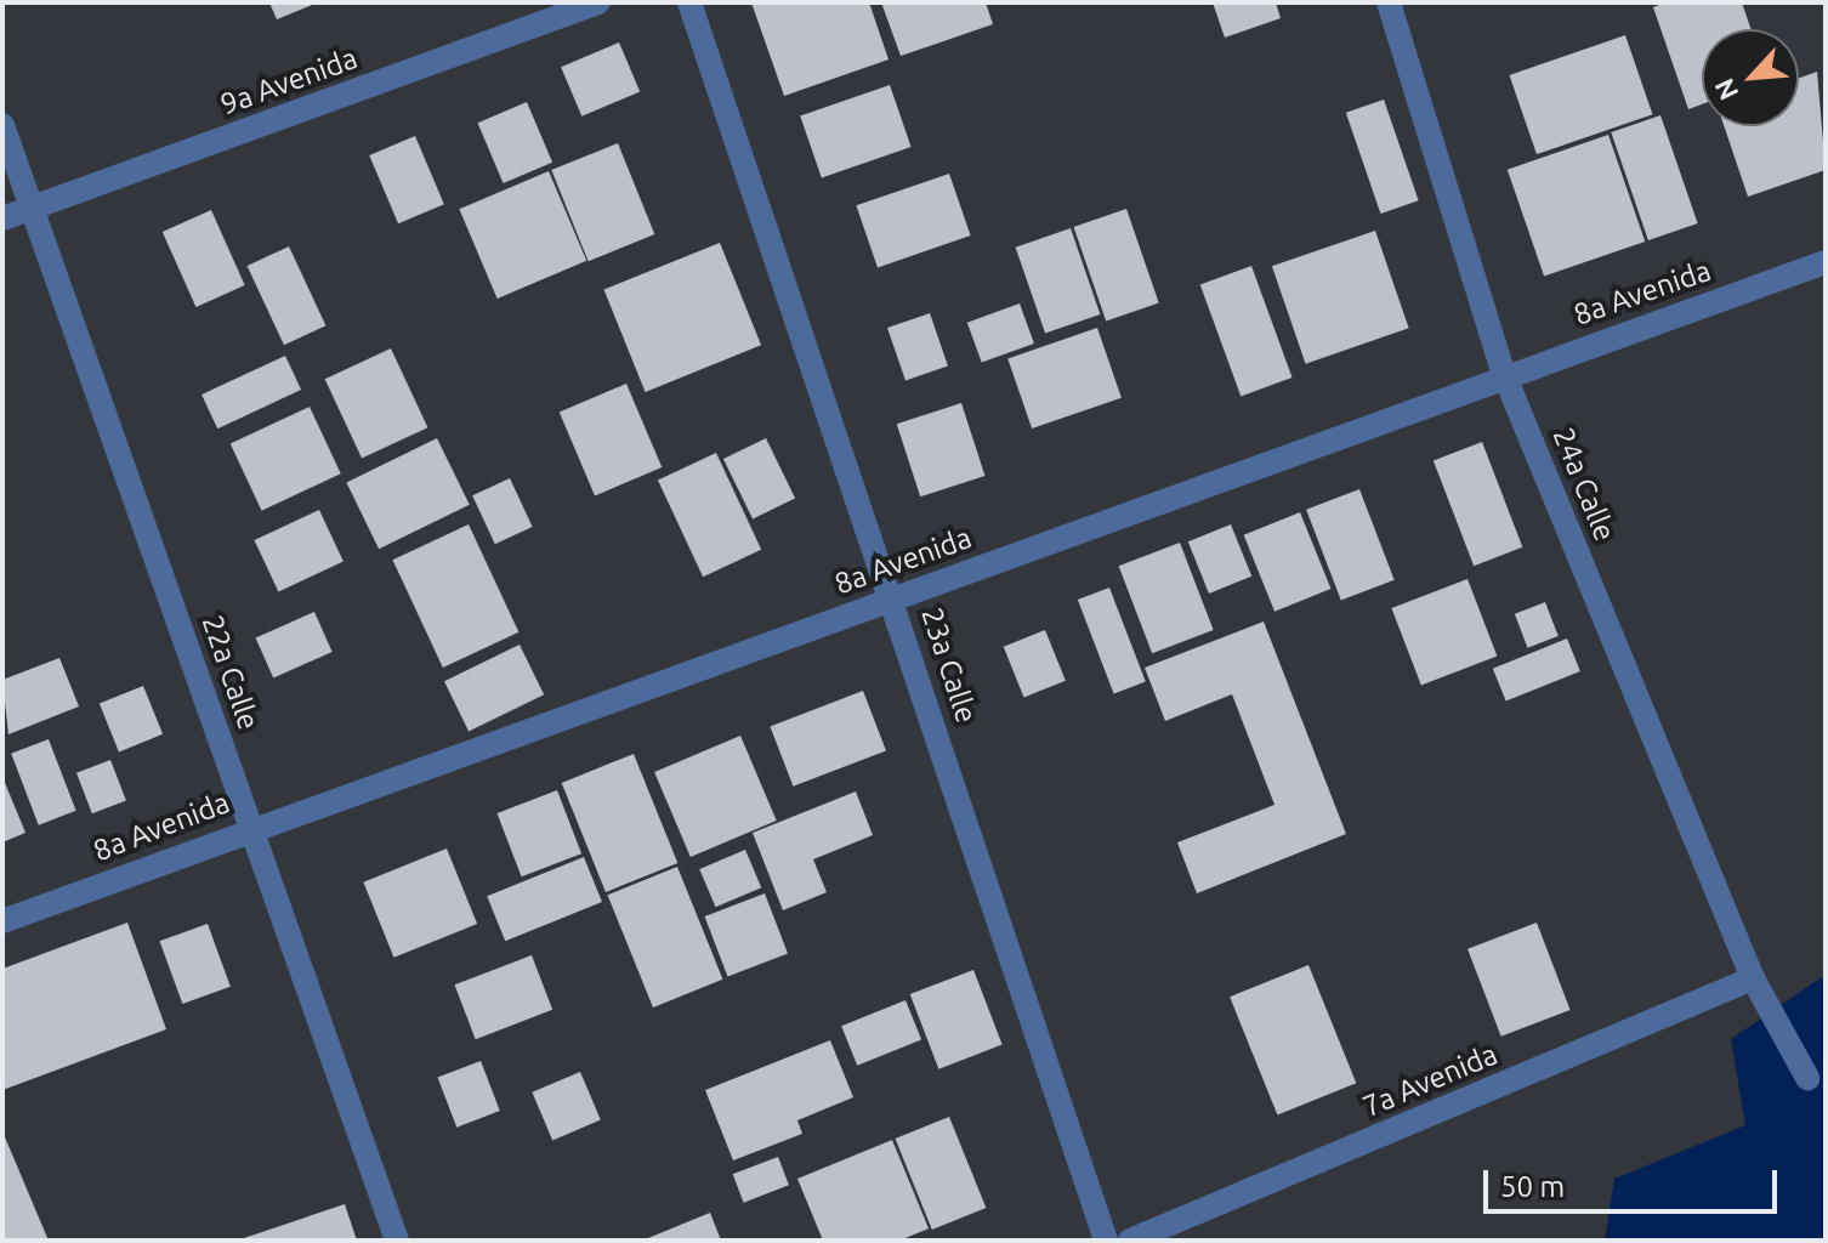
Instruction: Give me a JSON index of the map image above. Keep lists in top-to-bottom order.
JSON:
{
  "streets": {
    "street": [
      "9a Avenida",
      "8a Avenida",
      "24a Calle",
      "23a Calle",
      "22a Calle",
      "7a Avenida"
    ]
  },
  "crossings": [
    ["9a Avenida", "22a Calle"],
    ["8a Avenida", "24a Calle"],
    ["8a Avenida", "23a Calle"],
    ["8a Avenida", "22a Calle"],
    ["24a Calle", "7a Avenida"]
  ],
  "scale_bar": "50 m",
  "north": "bottom left"
}
